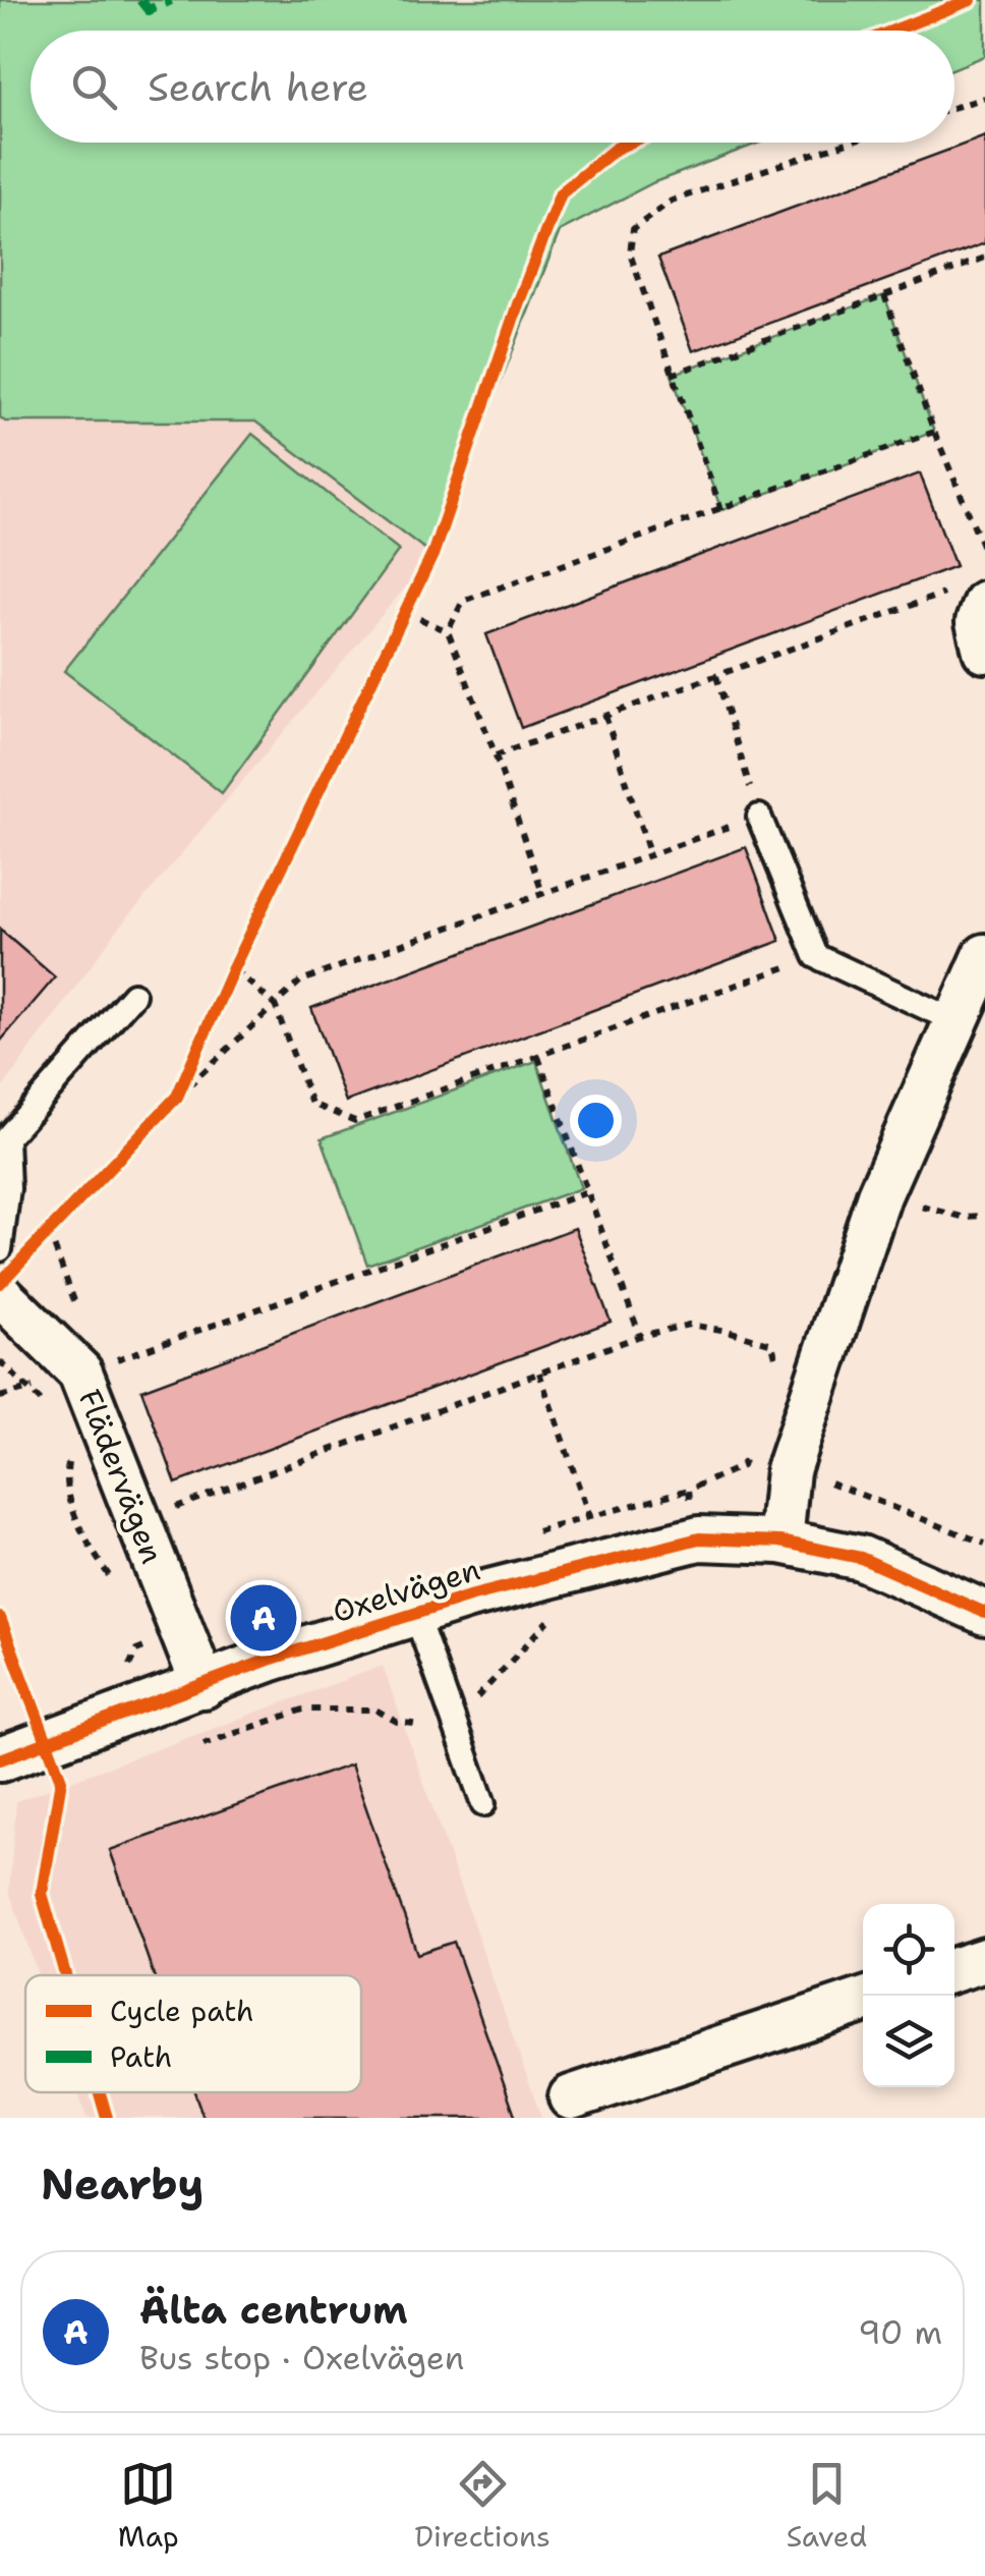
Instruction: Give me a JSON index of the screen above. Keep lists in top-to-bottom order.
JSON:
{
  "streets": {
    "street": ["Flädervägen", "Oxelvägen"]
  },
  "crossings": [
    ["Flädervägen", "Oxelvägen"]
  ],
  "legend": ["Cycle path", "Path"],
  "page": {
    "search": "Search here",
    "pins": "A",
    "heading": "Nearby",
    "list": [
      {
        "mark": "A",
        "name": "Älta centrum",
        "note": "Bus stop · Oxelvägen",
        "value": "90 m"
      }
    ],
    "nav": ["Map", "Directions", "Saved"]
  }
}
